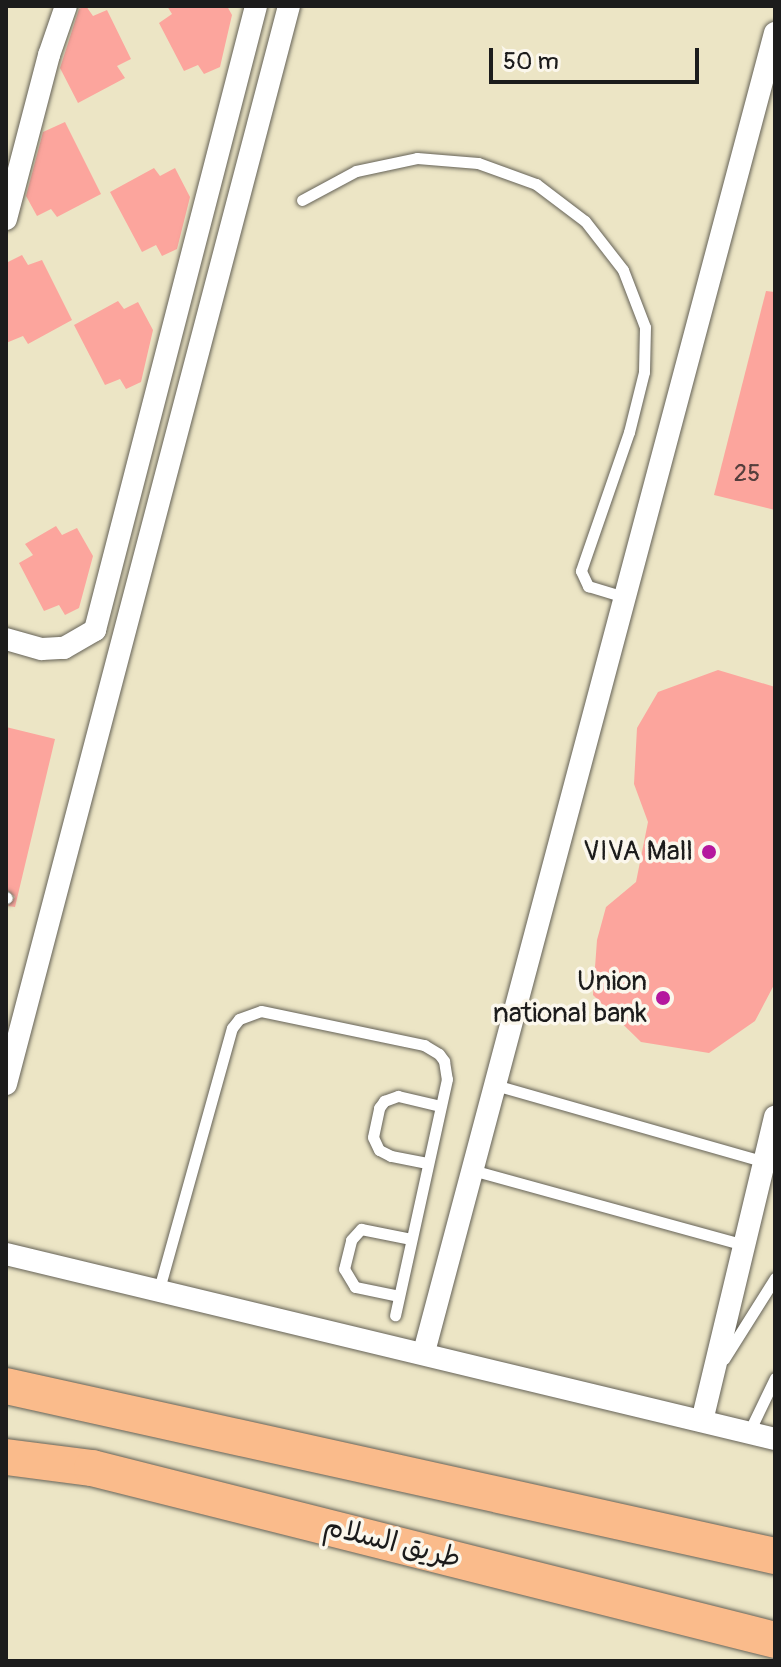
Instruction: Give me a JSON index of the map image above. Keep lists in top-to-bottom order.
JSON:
{
  "streets": {
    "main road": ["طريق السلام"]
  },
  "places": ["VIVA Mall", "Union national bank"],
  "house_numbers": ["25"],
  "scale_bar": "50 m"
}
